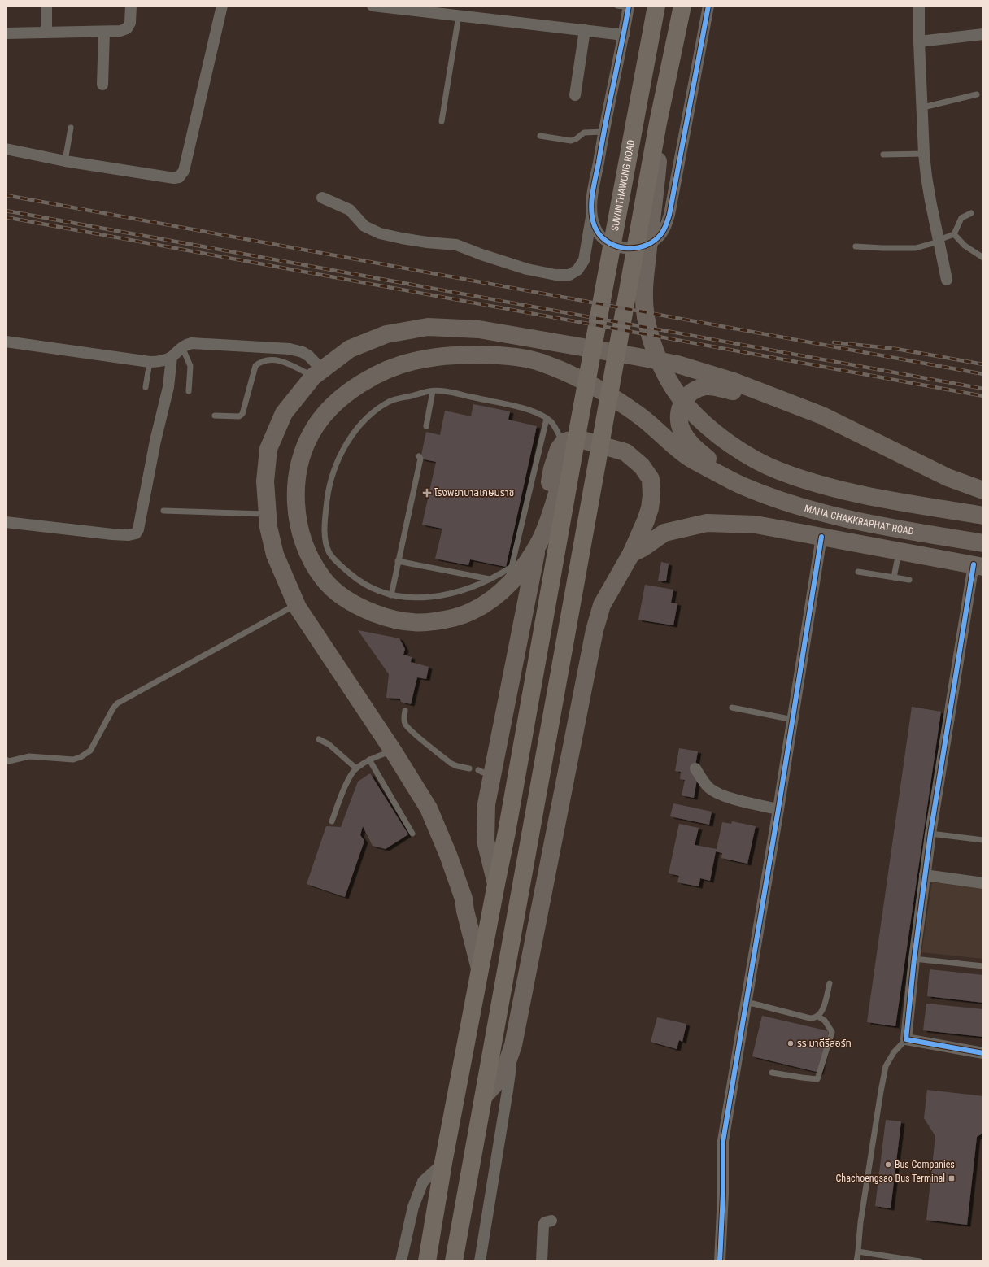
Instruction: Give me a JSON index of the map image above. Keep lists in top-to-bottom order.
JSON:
{
  "streets": {
    "highway": ["SUWINTHAWONG ROAD"],
    "main road": ["MAHA CHAKKRAPHAT ROAD"]
  },
  "places": {
    "health": ["โรงพยาบาลเกษมราช"],
    "other": ["รร มาดีรีสอร์ท", "Bus Companies"],
    "transit": ["Chachoengsao Bus Terminal"]
  }
}
